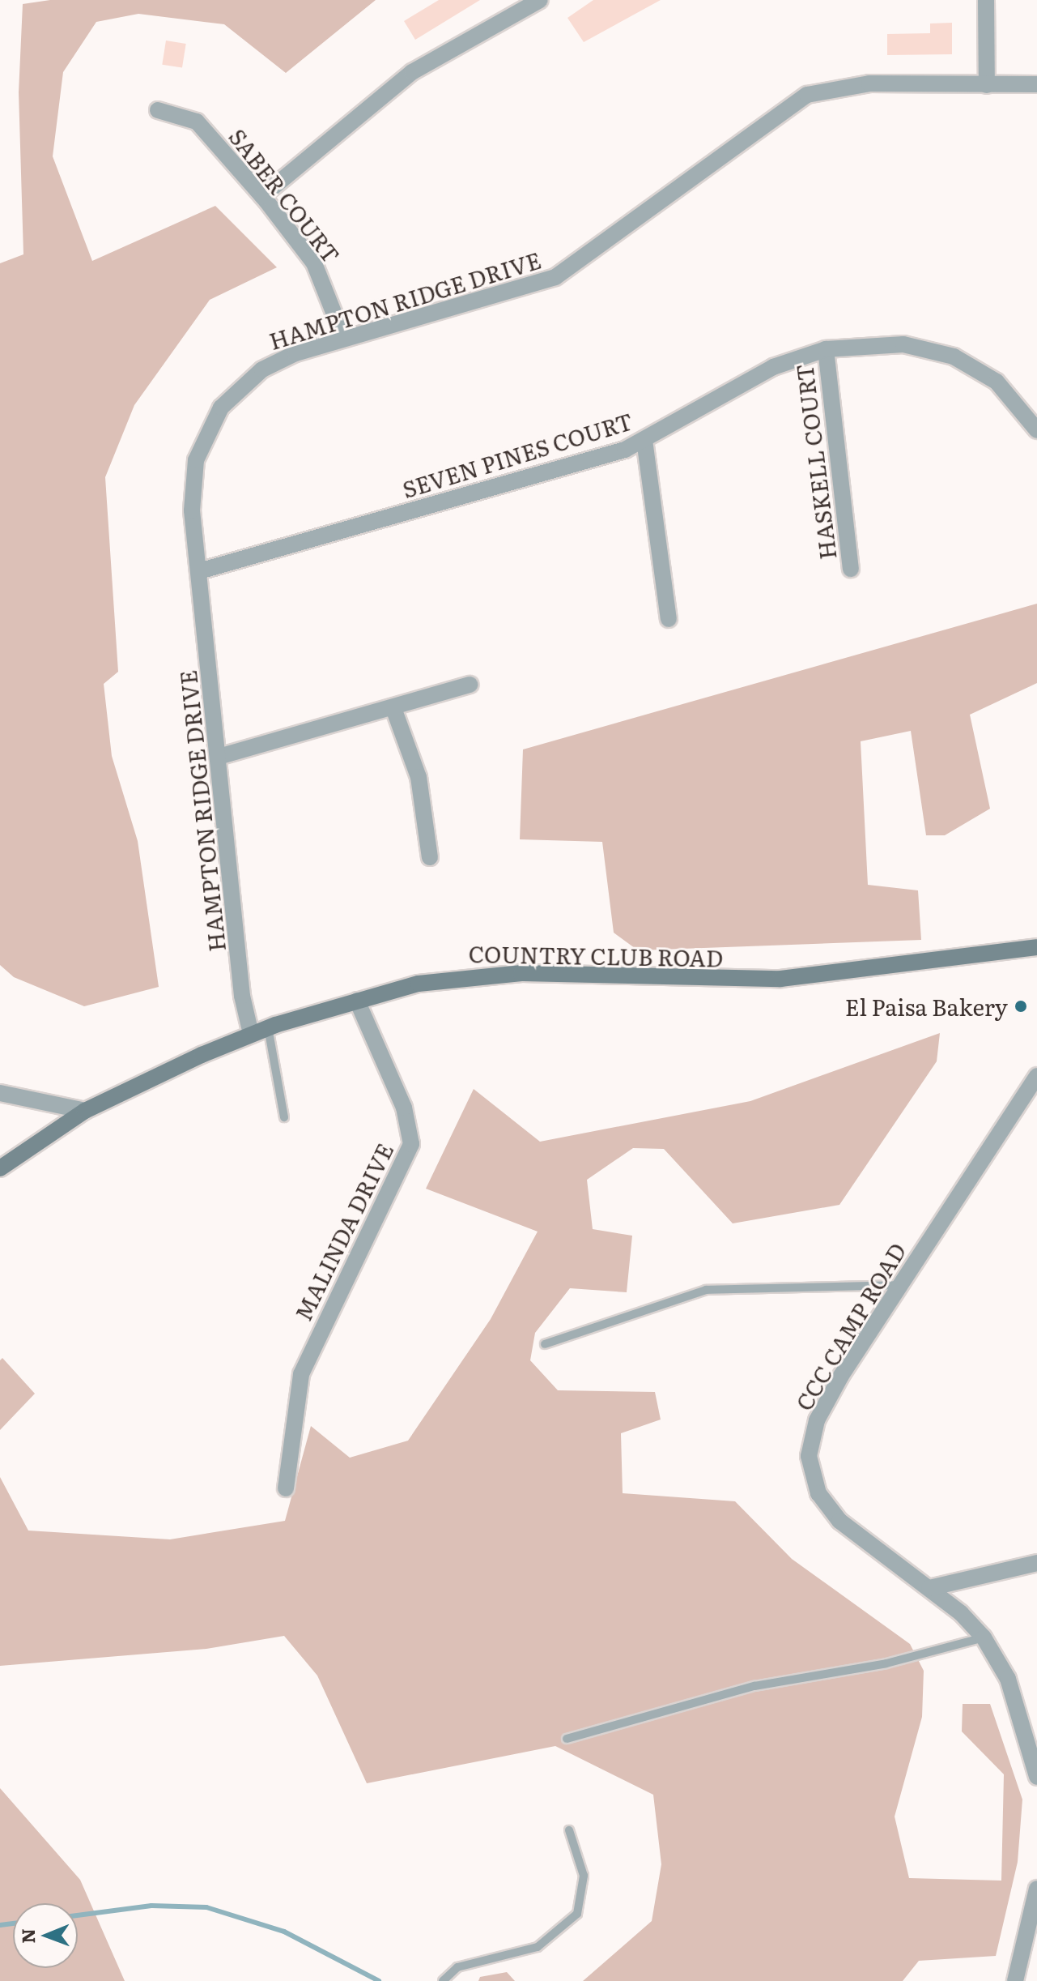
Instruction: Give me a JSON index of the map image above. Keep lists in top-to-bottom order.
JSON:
{
  "streets": {
    "street": [
      "SABER COURT",
      "HAMPTON RIDGE DRIVE",
      "SEVEN PINES COURT",
      "HASKELL COURT",
      "COUNTRY CLUB ROAD",
      "MALINDA DRIVE",
      "CCC CAMP ROAD"
    ]
  },
  "crossings": [
    ["SABER COURT", "HAMPTON RIDGE DRIVE"],
    ["HAMPTON RIDGE DRIVE", "SEVEN PINES COURT"],
    ["HAMPTON RIDGE DRIVE", "COUNTRY CLUB ROAD"],
    ["SEVEN PINES COURT", "HASKELL COURT"],
    ["COUNTRY CLUB ROAD", "MALINDA DRIVE"]
  ],
  "places": ["El Paisa Bakery"],
  "north": "left"
}
